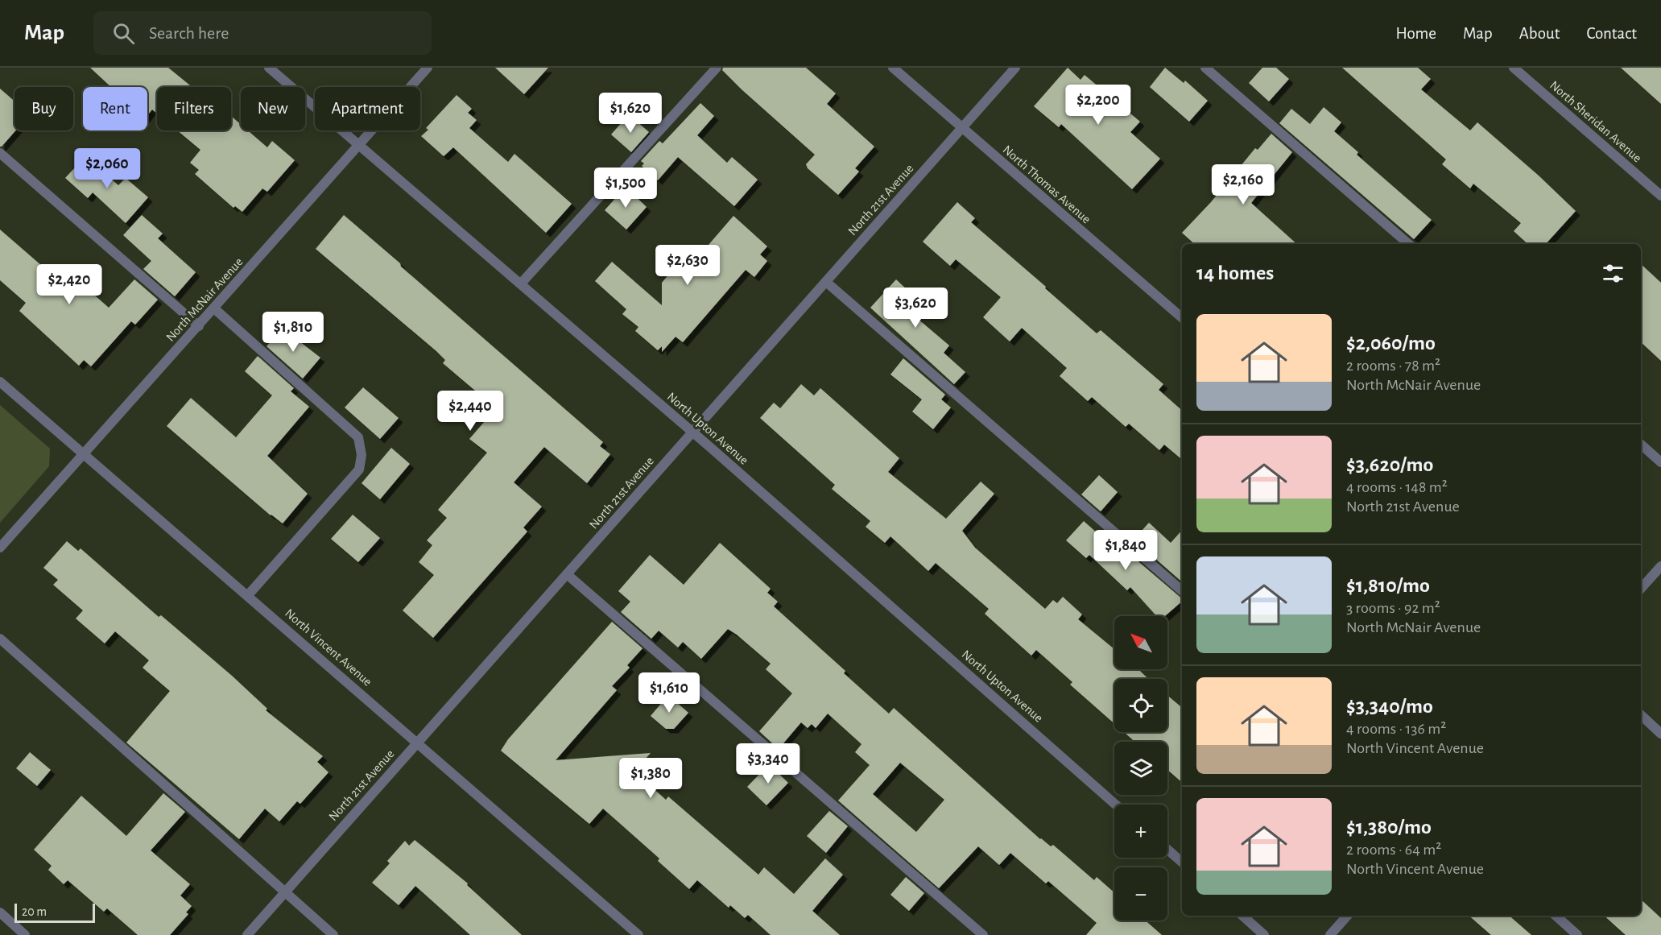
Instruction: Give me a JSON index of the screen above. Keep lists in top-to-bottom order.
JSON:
{
  "streets": {
    "street": [
      "North Sheridan Avenue",
      "North Thomas Avenue",
      "North 21st Avenue",
      "North McNair Avenue",
      "North Upton Avenue",
      "North Vincent Avenue"
    ]
  },
  "crossings": [
    ["North Thomas Avenue", "North 21st Avenue"],
    ["North 21st Avenue", "North Upton Avenue"],
    ["North 21st Avenue", "North Vincent Avenue"],
    ["North McNair Avenue", "North Upton Avenue"],
    ["North McNair Avenue", "North Vincent Avenue"]
  ],
  "scale_bar": "20 m",
  "north": "top left",
  "page": {
    "header": "Map",
    "search": "Search here",
    "nav": [
      "Home",
      "Map",
      "About",
      "Contact"
    ],
    "price": [
      "$2,200",
      "$1,620",
      "$2,060",
      "$2,160",
      "$1,500",
      "$2,630",
      "$2,420",
      "$3,620",
      "$1,810",
      "$2,440",
      "$1,840",
      "$1,610",
      "$3,340",
      "$1,380"
    ],
    "chip": [
      "Buy",
      "Rent",
      "Filters",
      "New",
      "Apartment"
    ],
    "heading": "14 homes",
    "list": [
      {
        "name": "$2,060/mo",
        "note": "2 rooms · 78 m² · North McNair Avenue"
      },
      {
        "name": "$3,620/mo",
        "note": "4 rooms · 148 m² · North 21st Avenue"
      },
      {
        "name": "$1,810/mo",
        "note": "3 rooms · 92 m² · North McNair Avenue"
      },
      {
        "name": "$3,340/mo",
        "note": "4 rooms · 136 m² · North Vincent Avenue"
      },
      {
        "name": "$1,380/mo",
        "note": "2 rooms · 64 m² · North Vincent Avenue"
      }
    ],
    "map_buttons": ["+", "−"],
    "scale": "20 m"
  }
}
